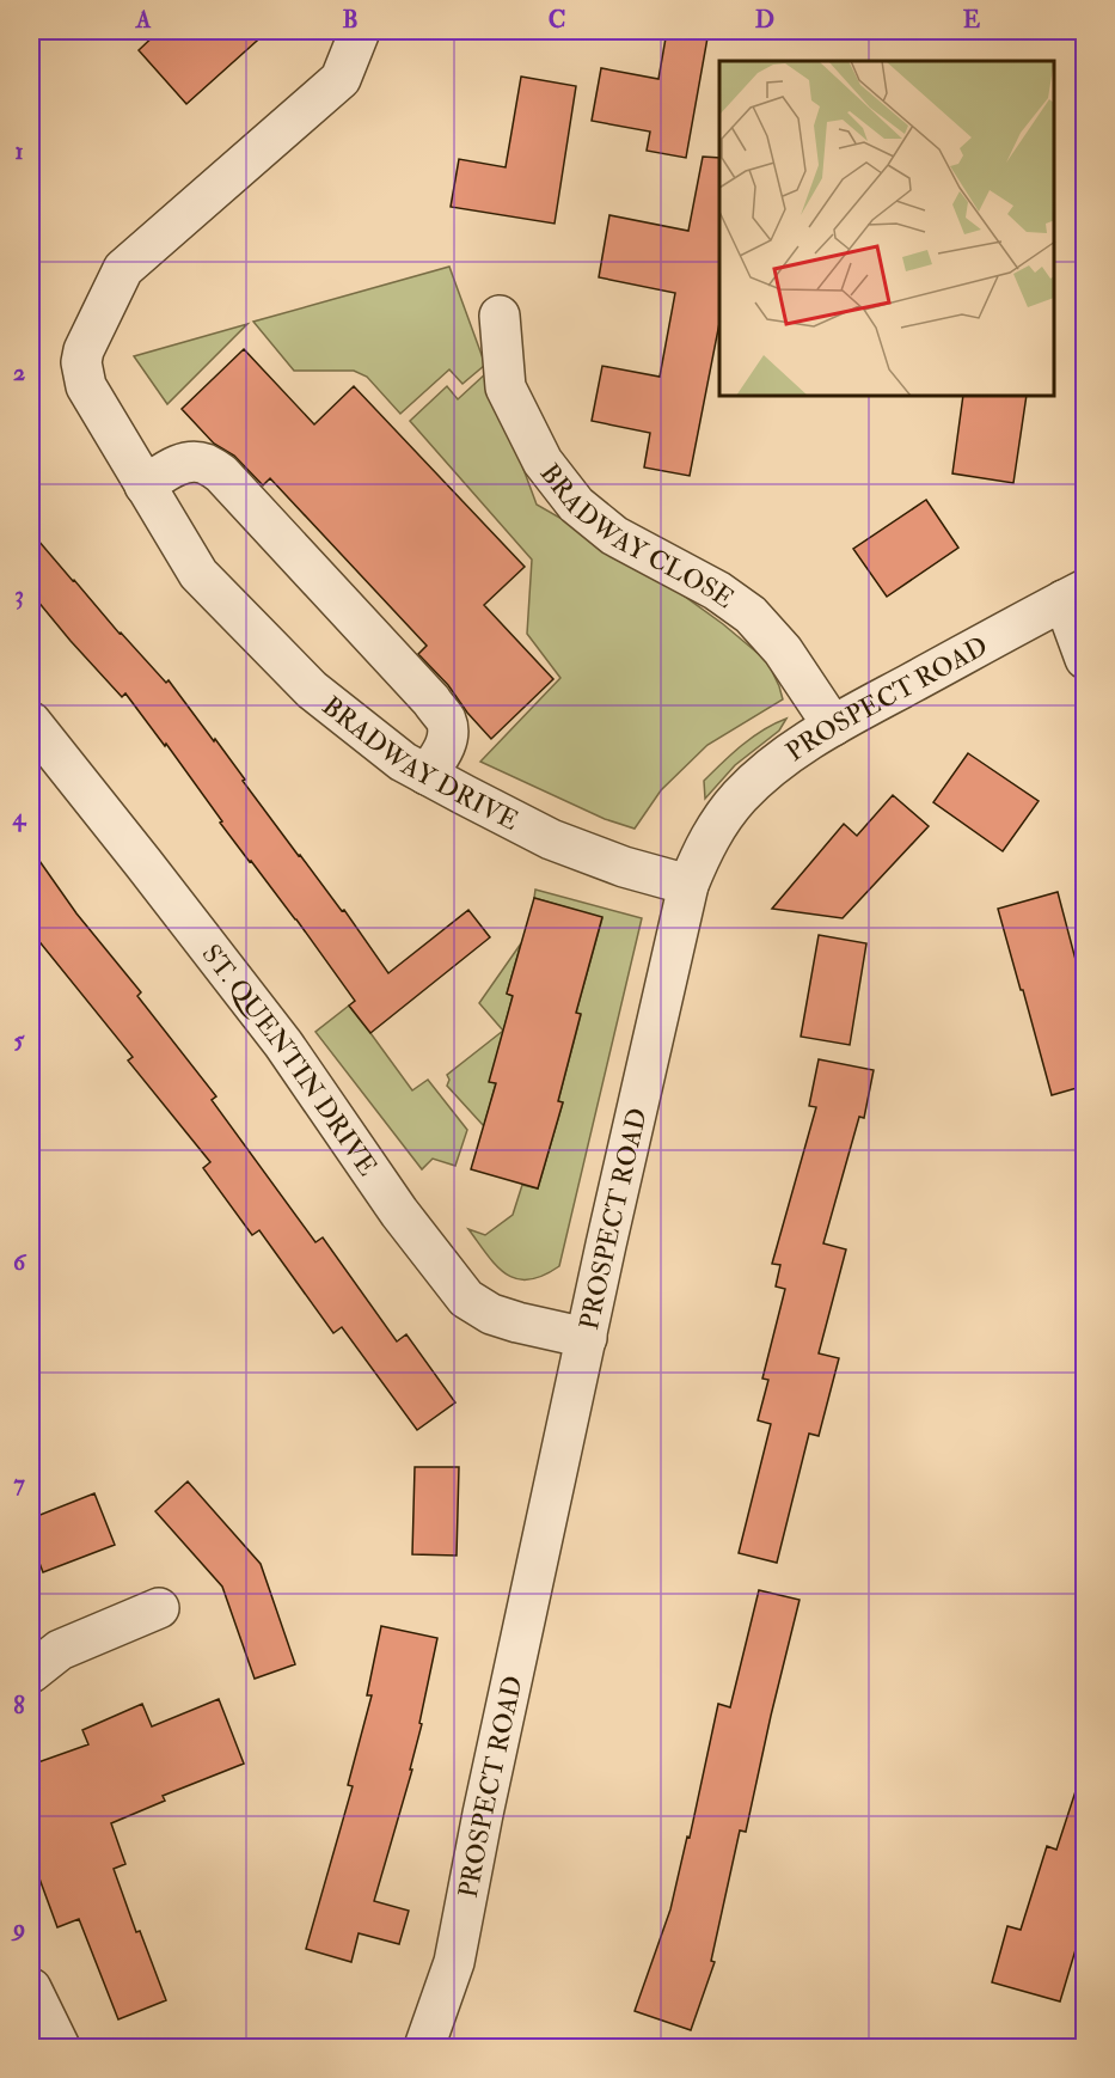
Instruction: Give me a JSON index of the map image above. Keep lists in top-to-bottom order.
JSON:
{
  "streets": {
    "street": [
      "BRADWAY CLOSE",
      "PROSPECT ROAD",
      "BRADWAY DRIVE",
      "ST. QUENTIN DRIVE"
    ]
  },
  "crossings": [
    ["BRADWAY CLOSE", "PROSPECT ROAD"],
    ["PROSPECT ROAD", "BRADWAY DRIVE"],
    ["PROSPECT ROAD", "ST. QUENTIN DRIVE"]
  ],
  "grid": {
    "columns": [
      "A",
      "B",
      "C",
      "D",
      "E"
    ],
    "rows": [
      "1",
      "2",
      "3",
      "4",
      "5",
      "6",
      "7",
      "8",
      "9"
    ]
  }
}
